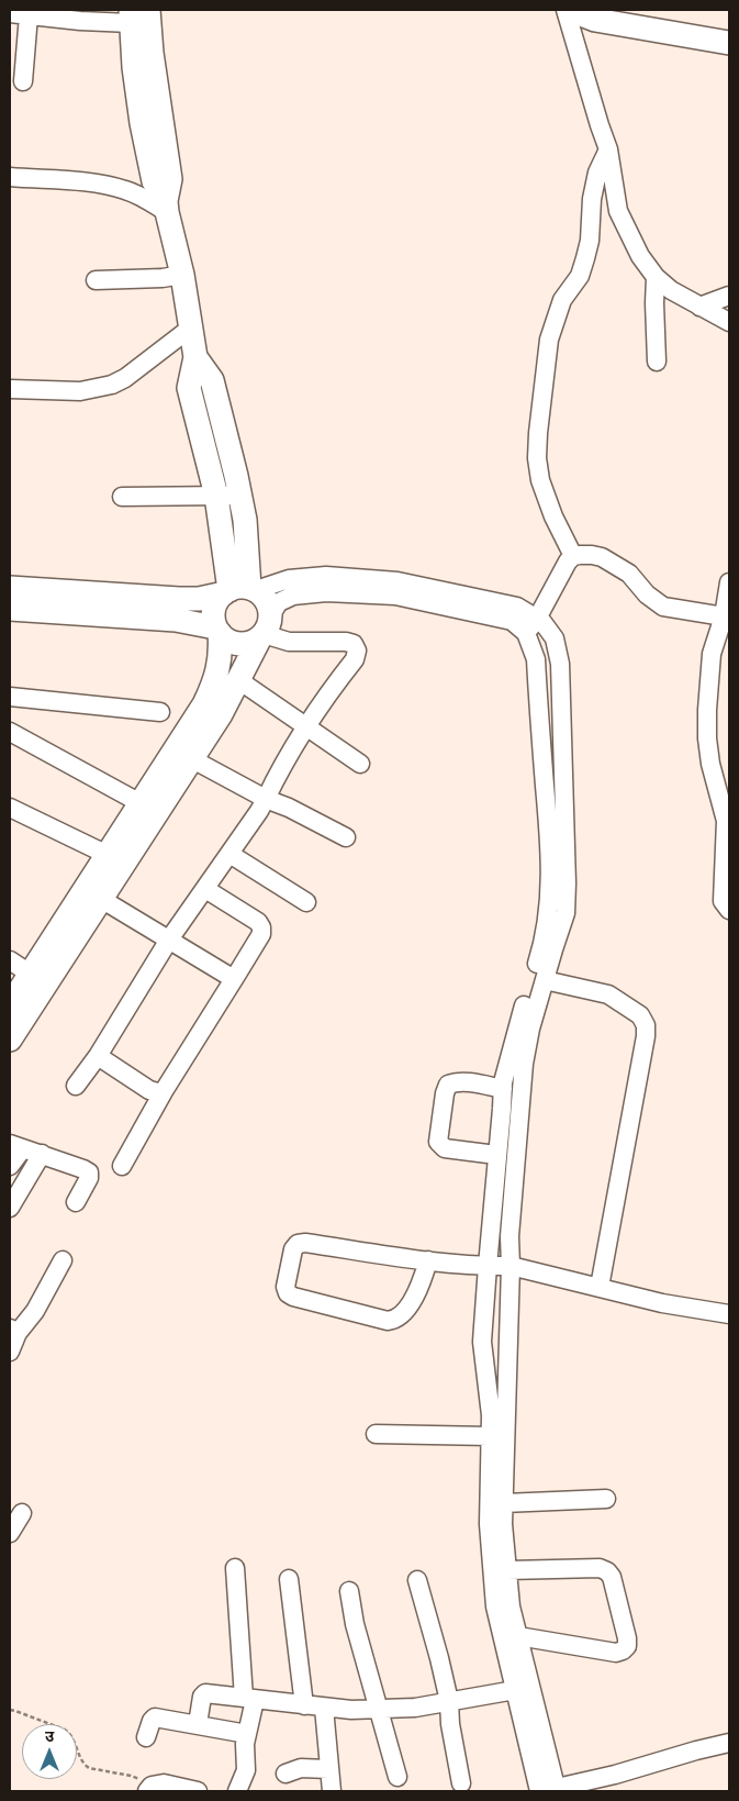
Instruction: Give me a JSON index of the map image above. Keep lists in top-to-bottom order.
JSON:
{
  "north": "top"
}
